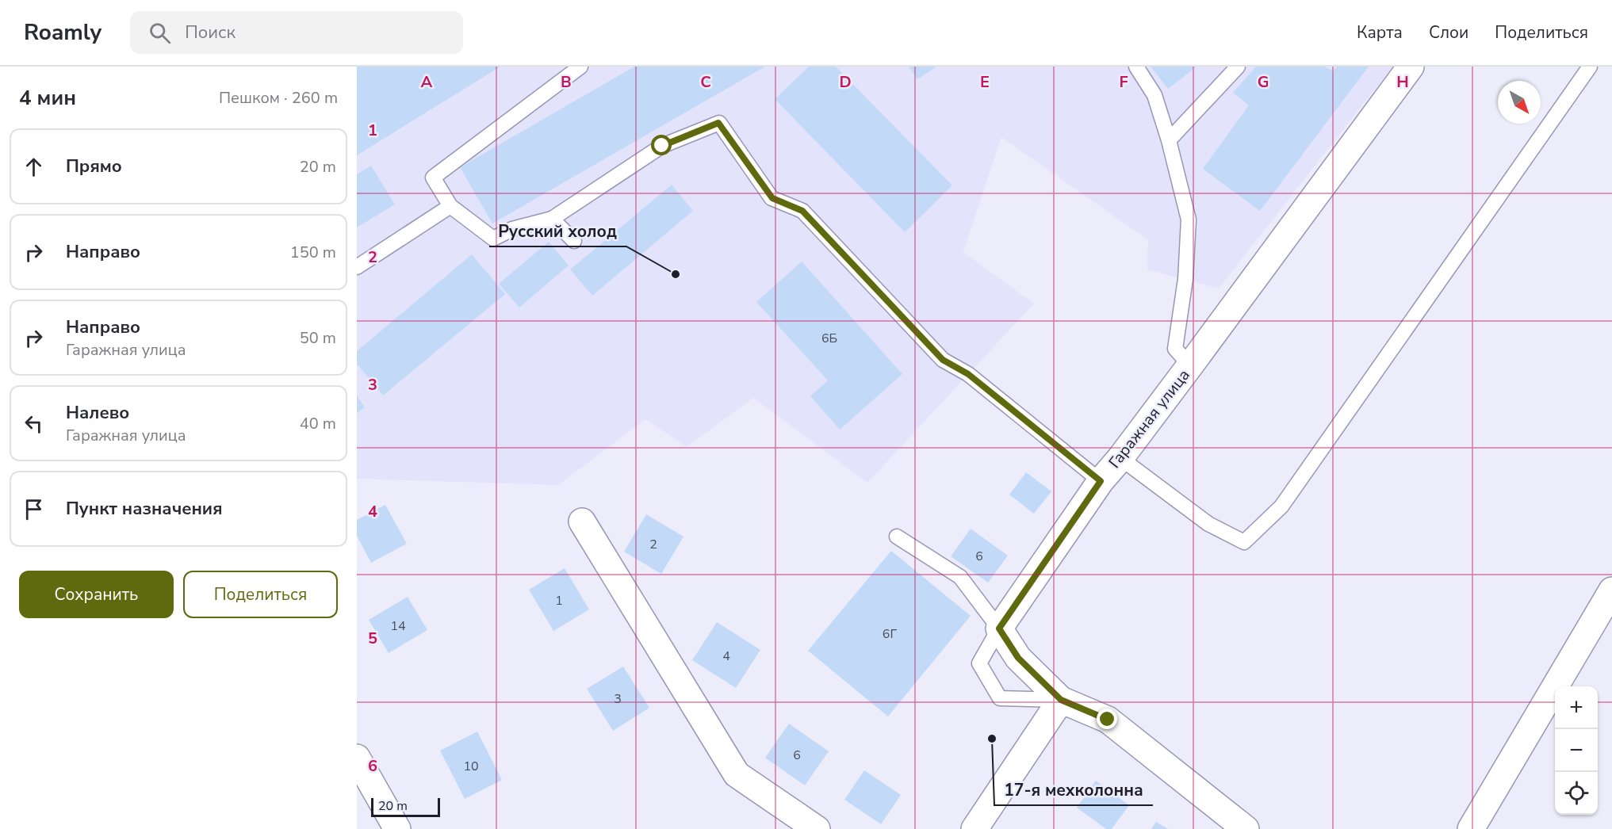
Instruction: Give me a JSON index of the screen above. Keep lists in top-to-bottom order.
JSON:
{
  "streets": {
    "street": ["Гаражная улица"]
  },
  "places": ["Русский холод", "17-я мехколонна"],
  "house_numbers": [
    "6Б",
    "2",
    "6",
    "1",
    "14",
    "6Г",
    "4",
    "3",
    "6",
    "10"
  ],
  "scale_bar": "20 m",
  "north": "bottom right",
  "page": {
    "header": "Roamly",
    "search": "Поиск",
    "nav": ["Карта", "Слои", "Поделиться"],
    "heading": ["4 мин", "Пешком · 260 m"],
    "list": [
      ["Прямо", "20 m"],
      ["Направо", "150 m"],
      ["Направо", "Гаражная улица", "50 m"],
      ["Налево", "Гаражная улица", "40 m"],
      "Пункт назначения"
    ],
    "buttons": ["Сохранить", "Поделиться"],
    "map_buttons": ["+", "−"],
    "scale": "20 m"
  },
  "grid": {
    "columns": [
      "A",
      "B",
      "C",
      "D",
      "E",
      "F",
      "G",
      "H"
    ],
    "rows": [
      "1",
      "2",
      "3",
      "4",
      "5",
      "6"
    ]
  }
}
